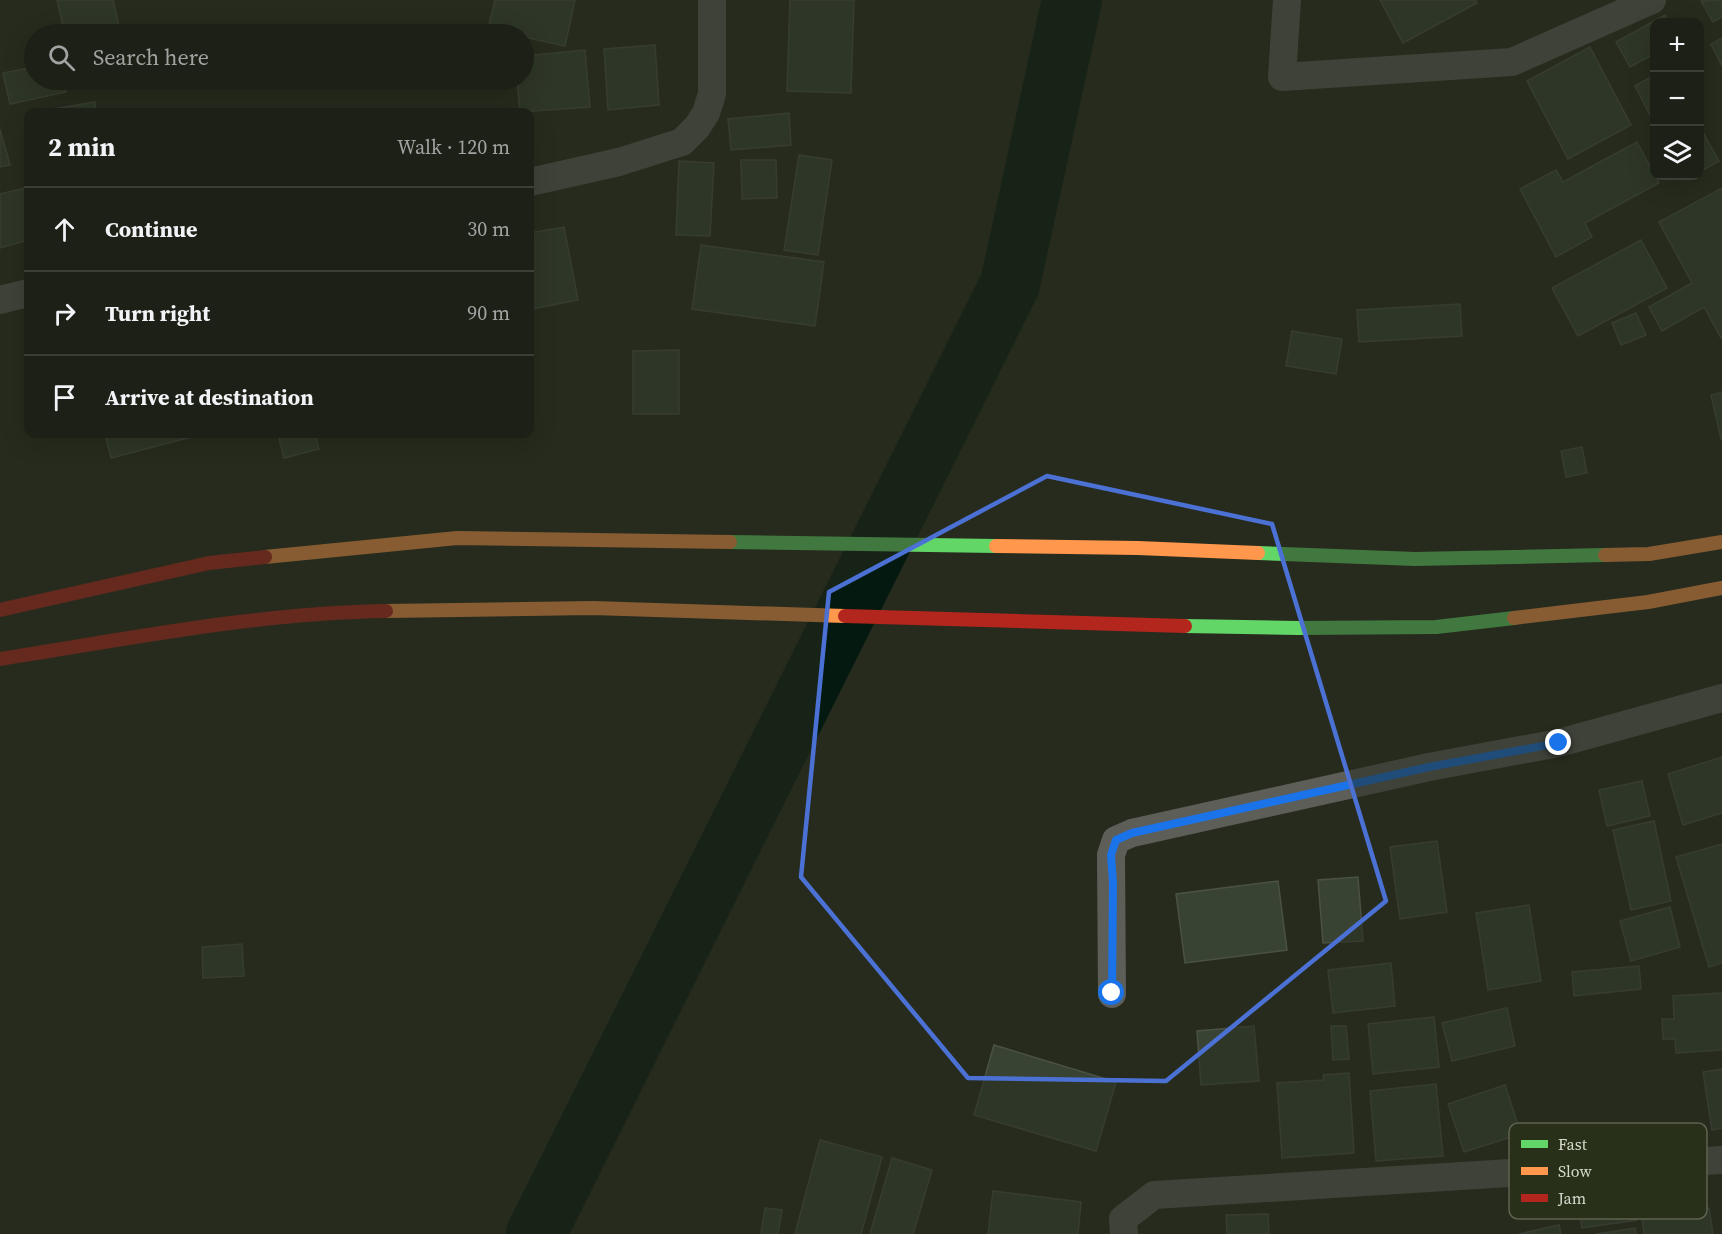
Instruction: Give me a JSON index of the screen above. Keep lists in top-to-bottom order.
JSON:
{
  "legend": ["Fast", "Slow", "Jam"],
  "page": {
    "map_buttons": ["+", "−"],
    "search": "Search here",
    "heading": ["2 min", "Walk · 120 m"],
    "list": [
      ["Continue", "30 m"],
      ["Turn right", "90 m"],
      "Arrive at destination"
    ]
  }
}
